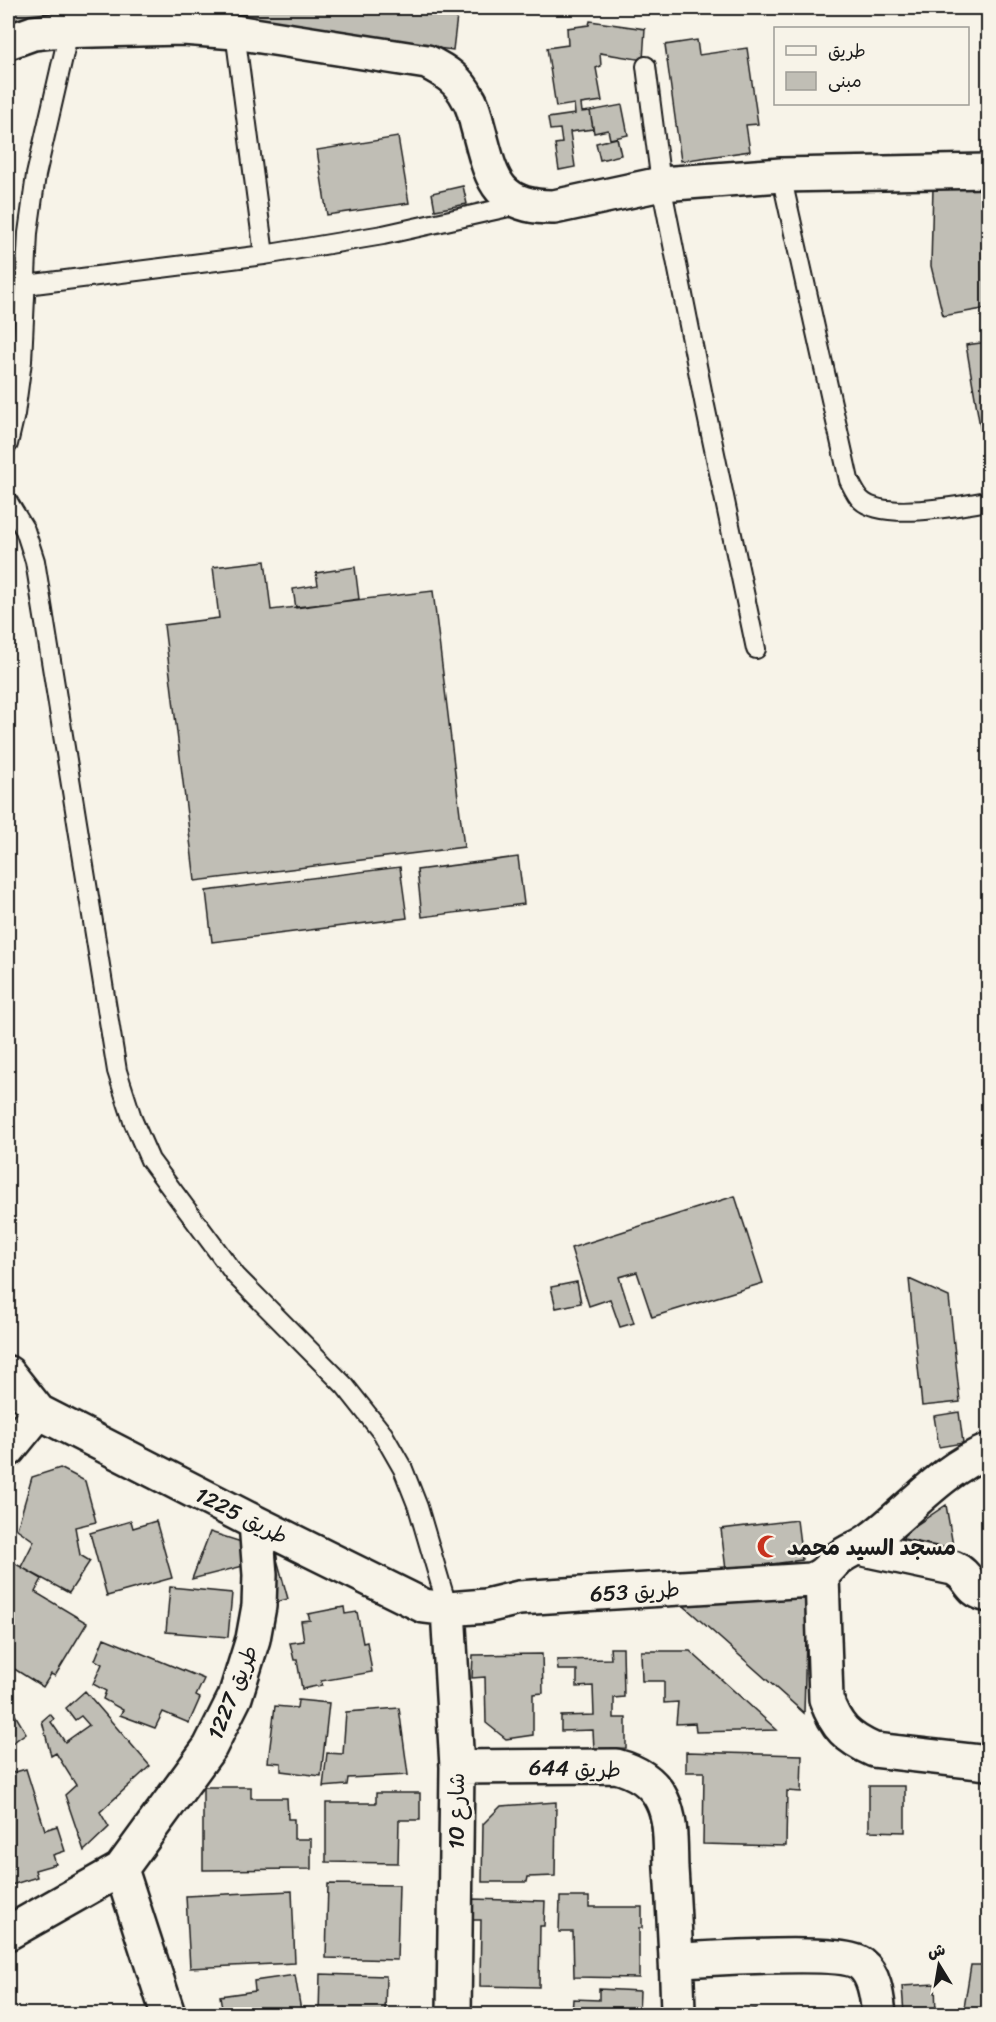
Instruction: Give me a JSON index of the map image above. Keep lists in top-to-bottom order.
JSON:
{
  "streets": {
    "street": [
      "طريق 1225",
      "طريق 653",
      "طريق 1227",
      "طريق 644",
      "شارع 10"
    ]
  },
  "crossings": [
    ["طريق 1225", "طريق 653"],
    ["طريق 1225", "طريق 1227"],
    ["طريق 1225", "شارع 10"],
    ["طريق 653", "شارع 10"],
    ["طريق 644", "شارع 10"]
  ],
  "places": {
    "mosque": ["مسجد السيد محمد"]
  },
  "legend": ["طريق", "مبنى"],
  "north": "top"
}
